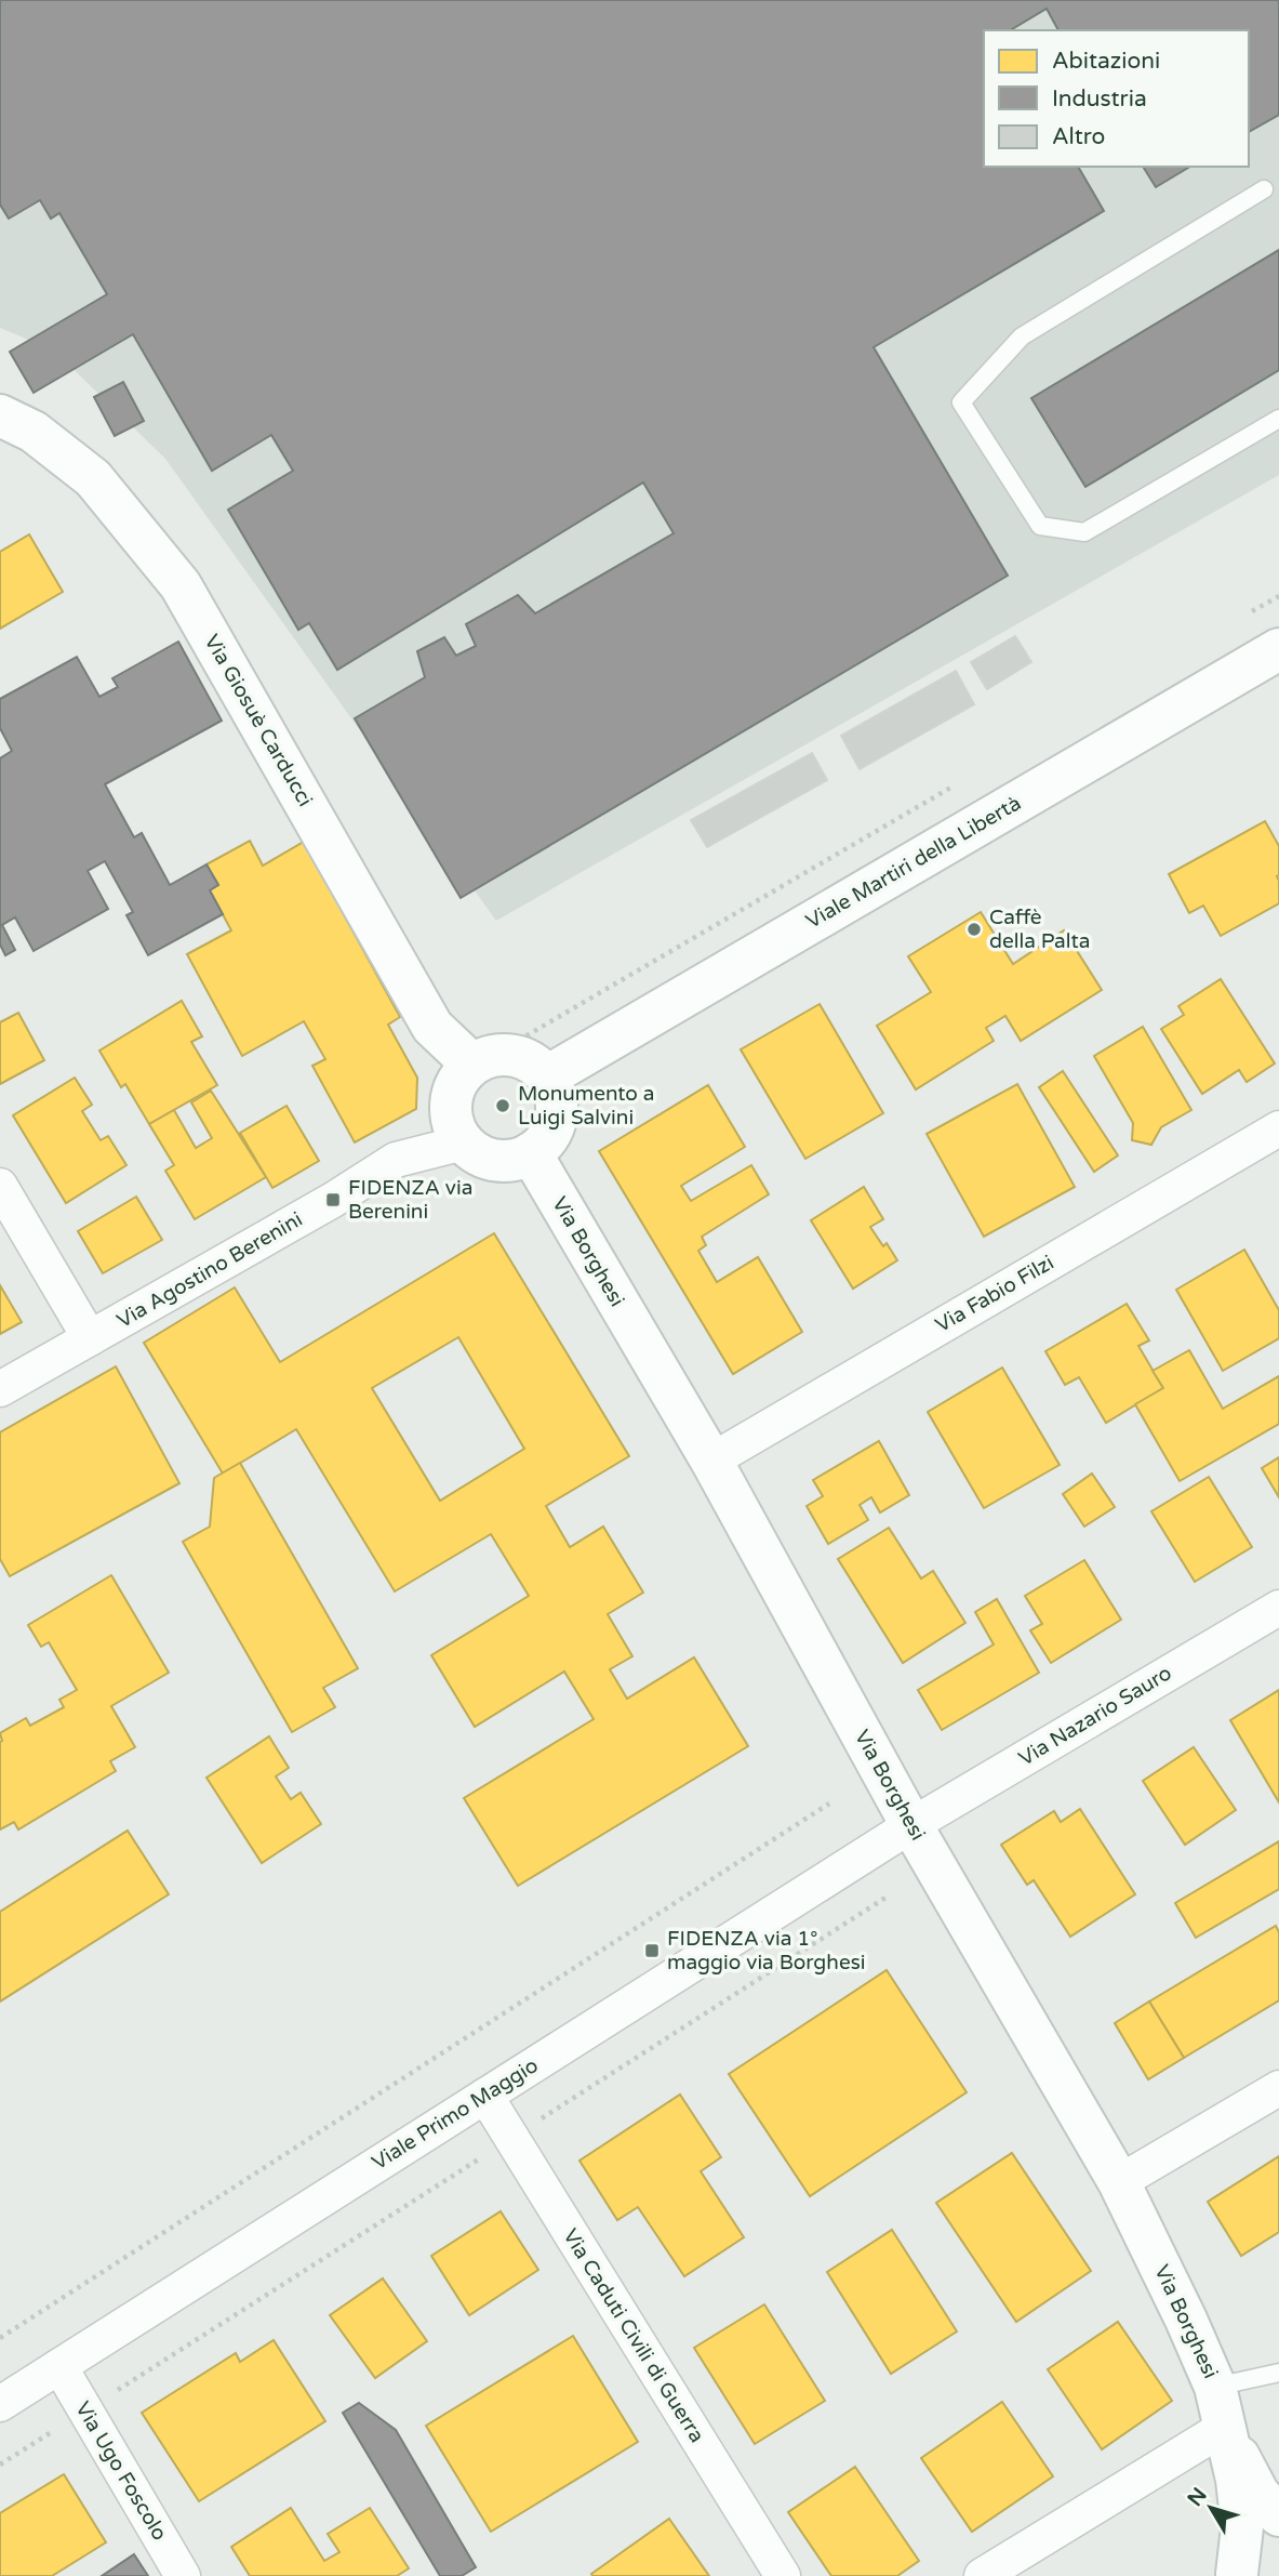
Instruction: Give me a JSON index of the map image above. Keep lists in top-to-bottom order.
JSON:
{
  "streets": {
    "street": [
      "Via Giosuè Carducci",
      "Viale Martiri della Libertà",
      "Via Borghesi",
      "Via Agostino Berenini",
      "Via Fabio Filzi",
      "Via Nazario Sauro",
      "Viale Primo Maggio",
      "Via Caduti Civili di Guerra",
      "Via Ugo Foscolo"
    ]
  },
  "crossings": [
    ["Via Giosuè Carducci", "Viale Martiri della Libertà"],
    ["Via Giosuè Carducci", "Via Borghesi"],
    ["Via Giosuè Carducci", "Via Agostino Berenini"],
    ["Viale Martiri della Libertà", "Via Borghesi"],
    ["Viale Martiri della Libertà", "Via Agostino Berenini"],
    ["Via Borghesi", "Via Agostino Berenini"],
    ["Via Borghesi", "Via Fabio Filzi"],
    ["Via Borghesi", "Via Nazario Sauro"],
    ["Via Borghesi", "Viale Primo Maggio"],
    ["Via Nazario Sauro", "Viale Primo Maggio"],
    ["Viale Primo Maggio", "Via Caduti Civili di Guerra"],
    ["Viale Primo Maggio", "Via Ugo Foscolo"]
  ],
  "places": {
    "other": ["Caffè della Palta", "Monumento a Luigi Salvini"],
    "transit": ["FIDENZA via Berenini", "FIDENZA via 1° maggio via Borghesi"]
  },
  "legend": ["Abitazioni", "Industria", "Altro"],
  "north": "top left"
}
